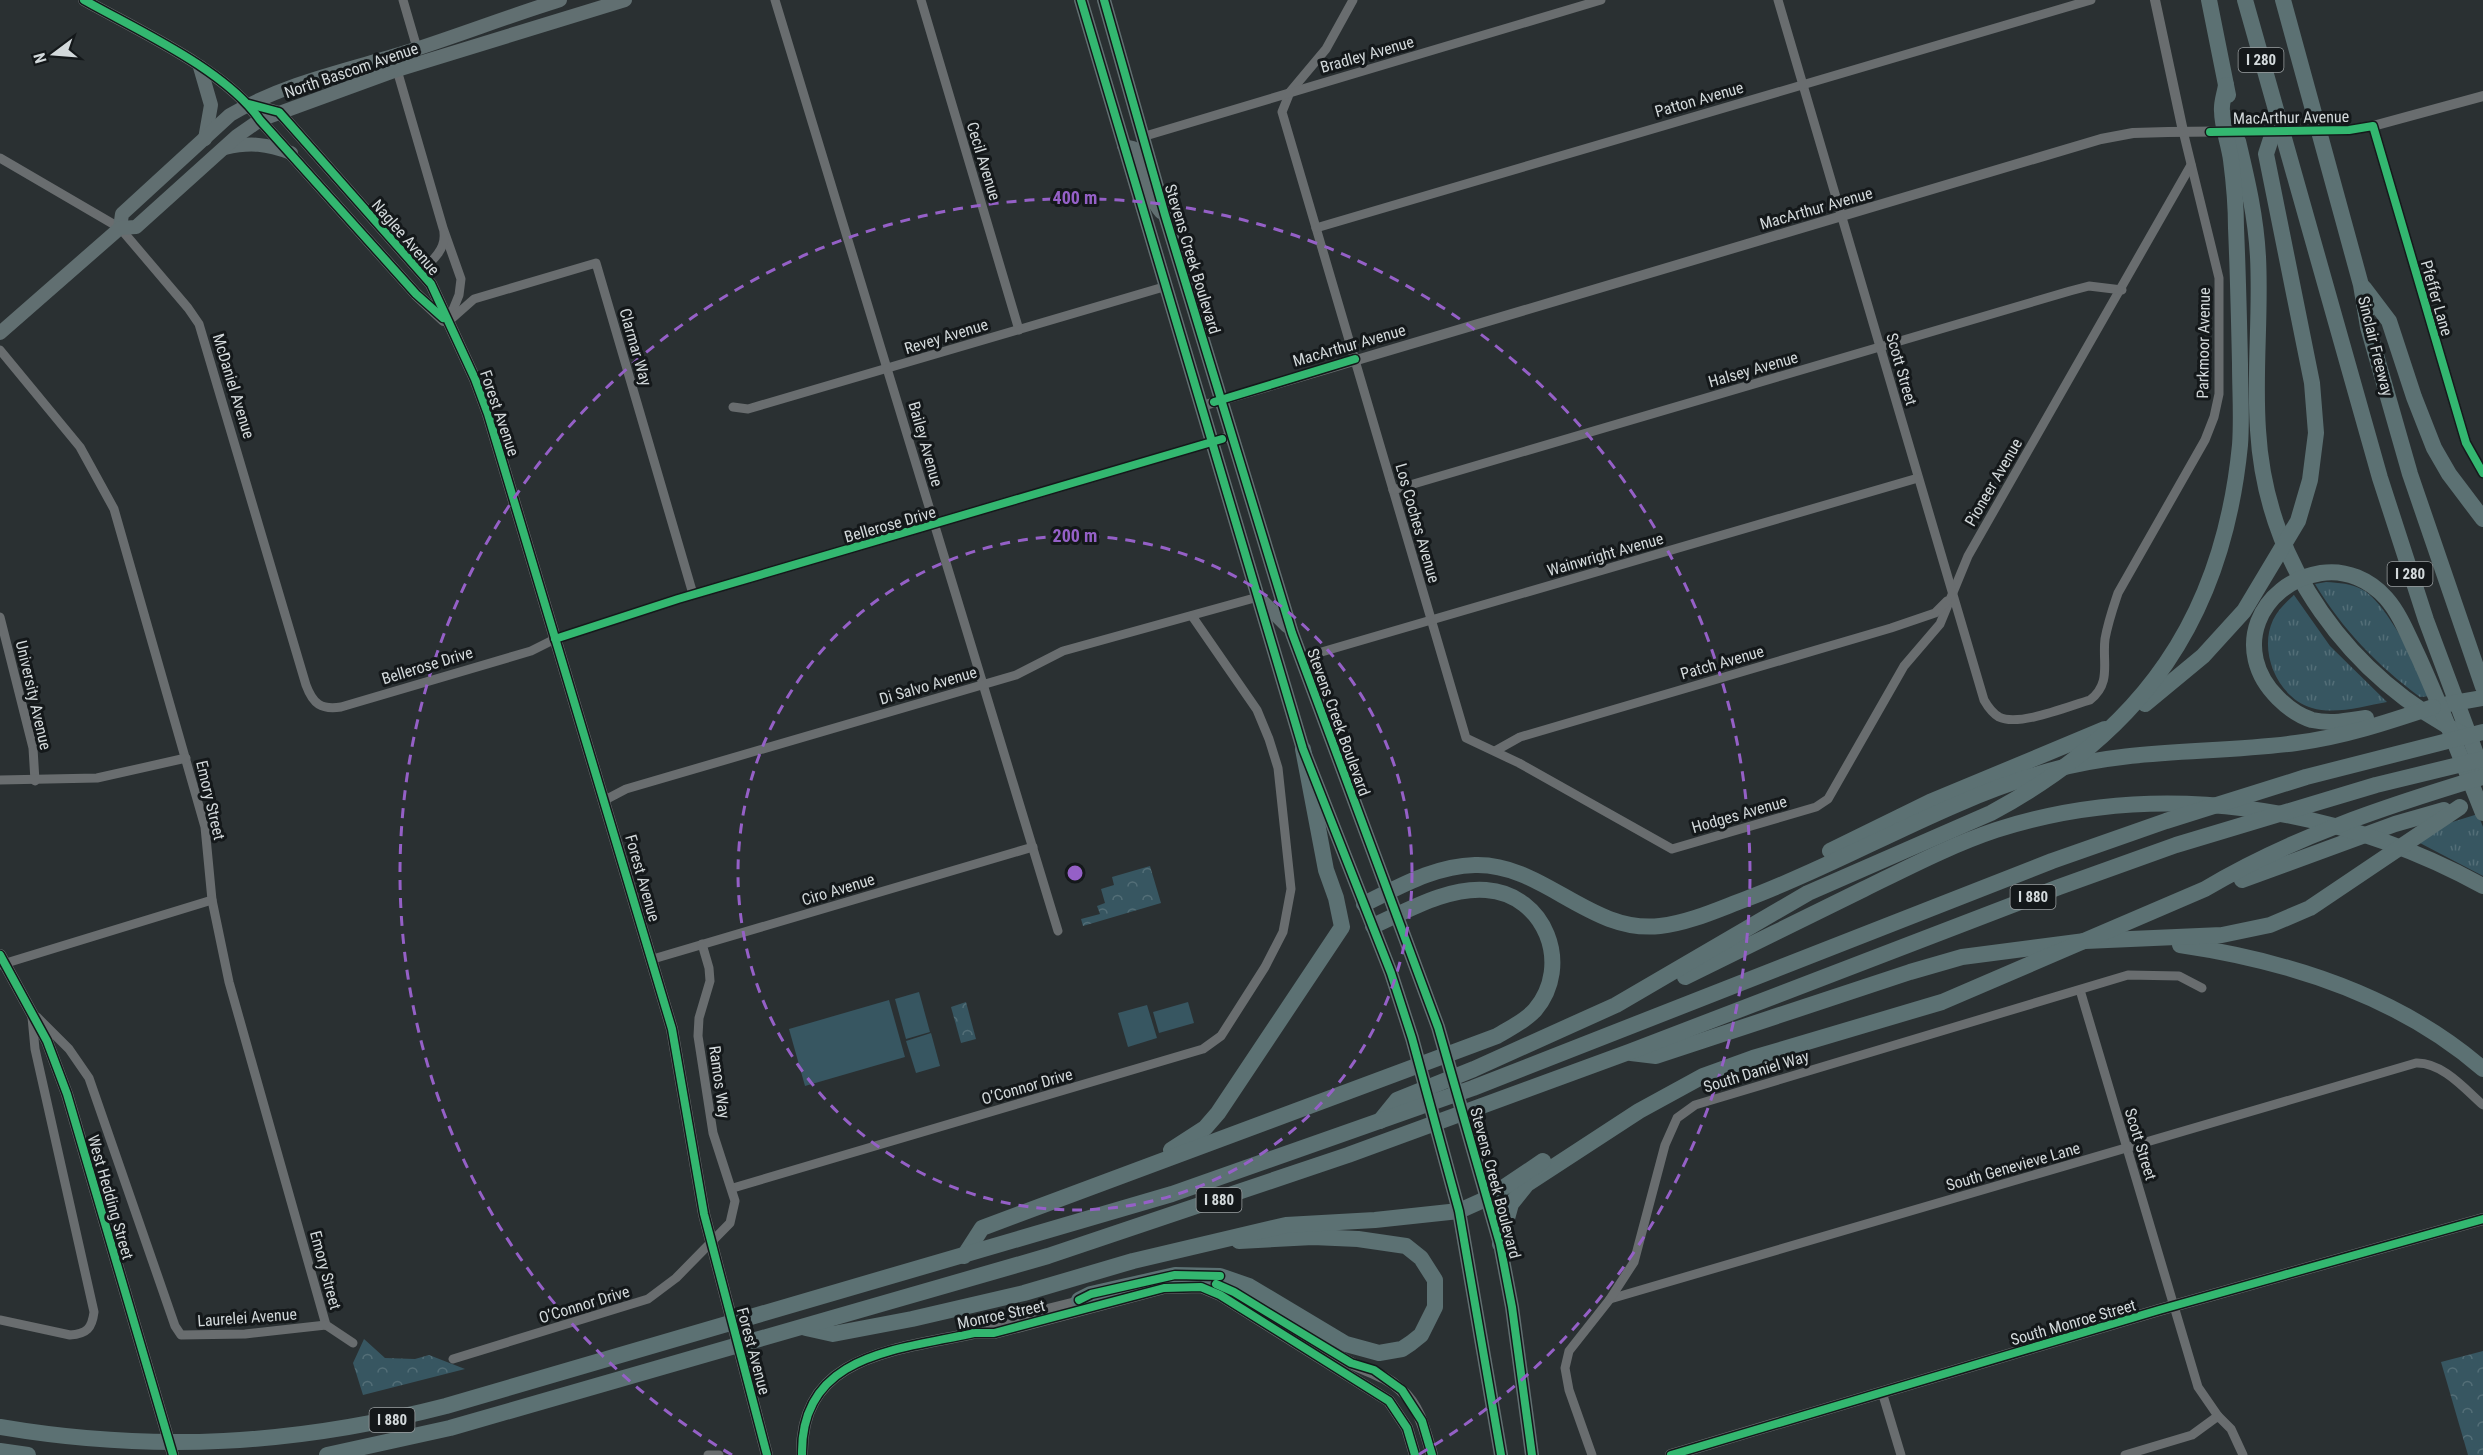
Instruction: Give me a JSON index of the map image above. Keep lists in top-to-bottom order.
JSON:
{
  "streets": {
    "highway": ["I 280", "Sinclair Freeway", "I 880"],
    "main road": [
      "North Bascom Avenue",
      "Naglee Avenue",
      "Stevens Creek Boulevard",
      "Forest Avenue",
      "West Hedding Street",
      "Monroe Street",
      "South Monroe Street"
    ],
    "street": [
      "Bradley Avenue",
      "Patton Avenue",
      "MacArthur Avenue",
      "Cecil Avenue",
      "Pfeffer Lane",
      "Revey Avenue",
      "Parkmoor Avenue",
      "Clarmar Way",
      "Halsey Avenue",
      "Scott Street",
      "McDaniel Avenue",
      "Bailey Avenue",
      "Pioneer Avenue",
      "Los Coches Avenue",
      "Bellerose Drive",
      "Wainwright Avenue",
      "Patch Avenue",
      "Di Salvo Avenue",
      "University Avenue",
      "Emory Street",
      "Hodges Avenue",
      "Ciro Avenue",
      "South Daniel Way",
      "Ramos Way",
      "O’Connor Drive",
      "South Genevieve Lane",
      "Laurelei Avenue"
    ]
  },
  "crossings": [
    ["Bradley Avenue", "Stevens Creek Boulevard"],
    ["Bradley Avenue", "Los Coches Avenue"],
    ["North Bascom Avenue", "Naglee Avenue"],
    ["North Bascom Avenue", "McDaniel Avenue"],
    ["Patton Avenue", "Scott Street"],
    ["Patton Avenue", "Los Coches Avenue"],
    ["MacArthur Avenue", "Stevens Creek Boulevard"],
    ["MacArthur Avenue", "Pfeffer Lane"],
    ["MacArthur Avenue", "Parkmoor Avenue"],
    ["MacArthur Avenue", "Scott Street"],
    ["MacArthur Avenue", "Los Coches Avenue"],
    ["Cecil Avenue", "Revey Avenue"],
    ["Naglee Avenue", "Clarmar Way"],
    ["Naglee Avenue", "Forest Avenue"],
    ["Stevens Creek Boulevard", "Revey Avenue"],
    ["Stevens Creek Boulevard", "Bellerose Drive"],
    ["Stevens Creek Boulevard", "Wainwright Avenue"],
    ["Stevens Creek Boulevard", "Di Salvo Avenue"],
    ["Revey Avenue", "Bailey Avenue"],
    ["Parkmoor Avenue", "Scott Street"],
    ["Parkmoor Avenue", "Pioneer Avenue"],
    ["Clarmar Way", "Forest Avenue"],
    ["Clarmar Way", "Bellerose Drive"],
    ["Halsey Avenue", "Scott Street"],
    ["Halsey Avenue", "Pioneer Avenue"],
    ["Halsey Avenue", "Los Coches Avenue"],
    ["Scott Street", "Pioneer Avenue"],
    ["Scott Street", "Wainwright Avenue"],
    ["Scott Street", "Patch Avenue"],
    ["Scott Street", "South Daniel Way"],
    ["Scott Street", "South Genevieve Lane"],
    ["Scott Street", "South Monroe Street"],
    ["McDaniel Avenue", "Bellerose Drive"],
    ["Forest Avenue", "Bellerose Drive"],
    ["Forest Avenue", "Di Salvo Avenue"],
    ["Forest Avenue", "Ciro Avenue"],
    ["Bailey Avenue", "Bellerose Drive"],
    ["Bailey Avenue", "Di Salvo Avenue"],
    ["Bailey Avenue", "Ciro Avenue"],
    ["Pioneer Avenue", "Patch Avenue"],
    ["Pioneer Avenue", "Hodges Avenue"],
    ["Los Coches Avenue", "Wainwright Avenue"],
    ["Los Coches Avenue", "Patch Avenue"],
    ["Los Coches Avenue", "Hodges Avenue"],
    ["Di Salvo Avenue", "O’Connor Drive"],
    ["Emory Street", "Laurelei Avenue"],
    ["Ciro Avenue", "Ramos Way"],
    ["South Daniel Way", "South Genevieve Lane"],
    ["Ramos Way", "O’Connor Drive"],
    ["West Hedding Street", "Laurelei Avenue"]
  ],
  "north": "left",
  "rings": ["400 m", "200 m"]
}
